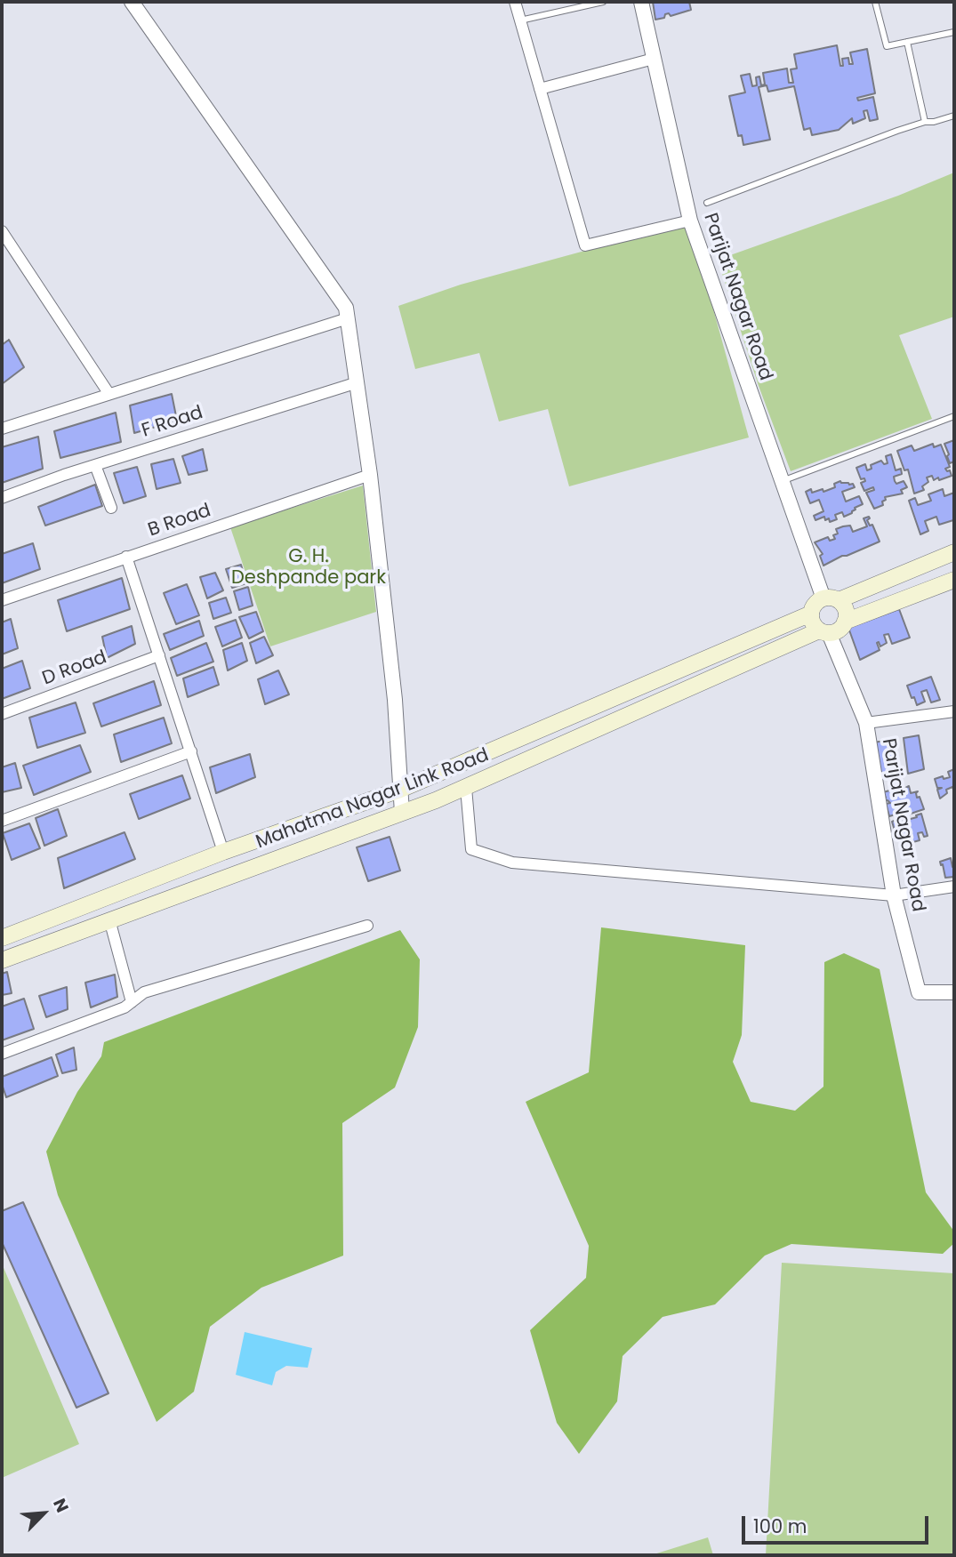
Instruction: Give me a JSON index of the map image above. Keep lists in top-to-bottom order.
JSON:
{
  "streets": {
    "main road": ["Mahatma Nagar Link Road"],
    "street": [
      "Parijat Nagar Road",
      "F Road",
      "B Road",
      "D Road"
    ]
  },
  "crossings": [
    ["Parijat Nagar Road", "Mahatma Nagar Link Road"]
  ],
  "parks": ["G. H. Deshpande park"],
  "scale_bar": "100 m",
  "north": "top right"
}
